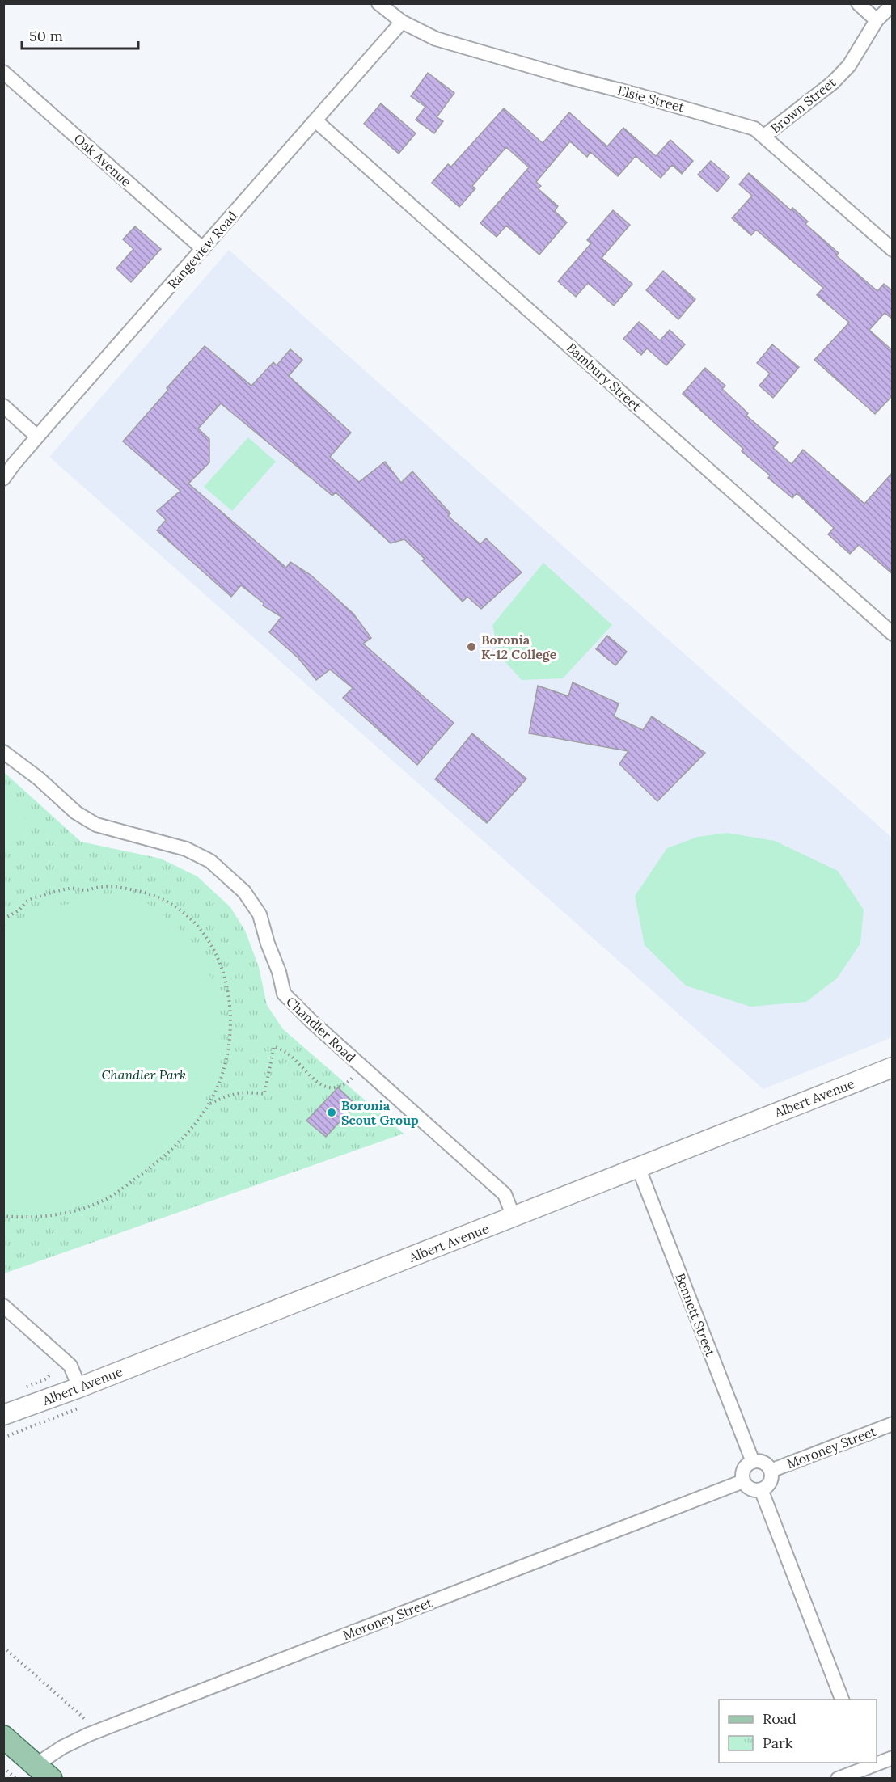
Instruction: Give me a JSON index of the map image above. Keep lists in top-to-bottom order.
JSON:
{
  "streets": {
    "main road": ["Albert Avenue"],
    "street": [
      "Elsie Street",
      "Brown Street",
      "Oak Avenue",
      "Rangeview Road",
      "Bambury Street",
      "Chandler Road",
      "Bennett Street",
      "Moroney Street"
    ]
  },
  "crossings": [
    ["Elsie Street", "Brown Street"],
    ["Elsie Street", "Rangeview Road"],
    ["Oak Avenue", "Rangeview Road"],
    ["Rangeview Road", "Bambury Street"],
    ["Chandler Road", "Albert Avenue"],
    ["Albert Avenue", "Bennett Street"],
    ["Bennett Street", "Moroney Street"]
  ],
  "parks": ["Chandler Park"],
  "places": ["Boronia K-12 College", "Boronia Scout Group"],
  "legend": ["Road", "Park"],
  "scale_bar": "50 m"
}
